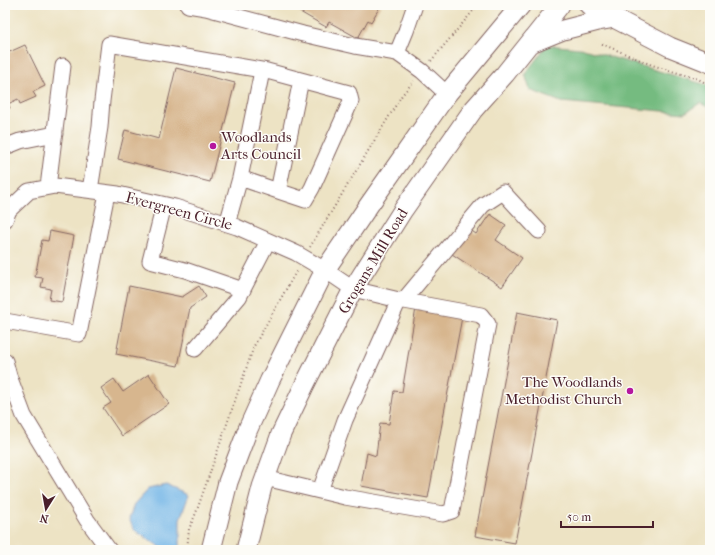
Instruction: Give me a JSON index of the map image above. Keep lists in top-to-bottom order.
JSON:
{
  "streets": {
    "main road": ["Grogans Mill Road"],
    "street": ["Evergreen Circle"]
  },
  "crossings": [
    ["Evergreen Circle", "Grogans Mill Road"]
  ],
  "places": ["Woodlands Arts Council", "The Woodlands Methodist Church"],
  "scale_bar": "50 m",
  "north": "bottom"
}
